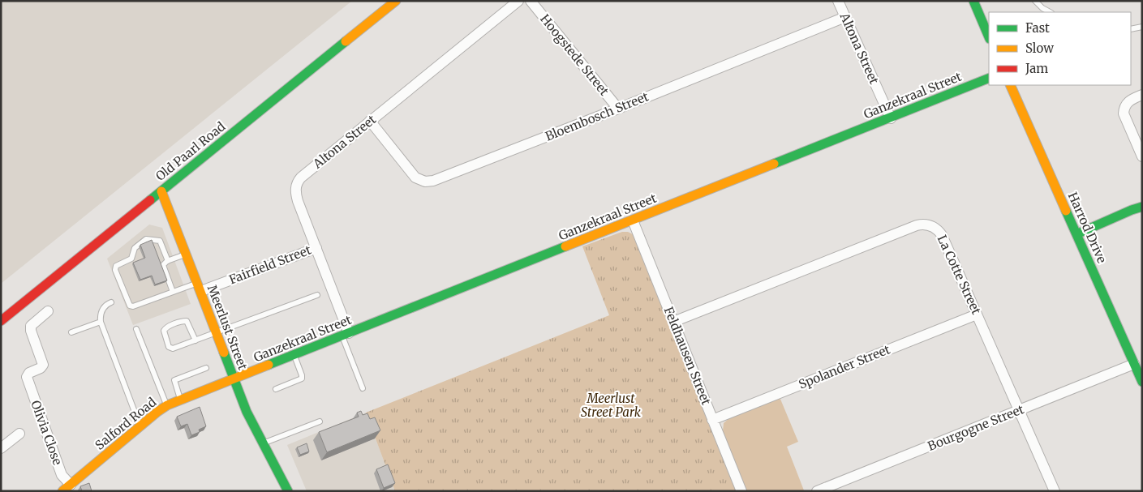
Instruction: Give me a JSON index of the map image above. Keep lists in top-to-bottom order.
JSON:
{
  "streets": {
    "street": [
      "Altona Street",
      "Hoogstede Street",
      "Ganzekraal Street",
      "Bloembosch Street",
      "Old Paarl Road",
      "Harrod Drive",
      "Fairfield Street",
      "La Cotte Street",
      "Meerlust Street",
      "Feldhausen Street",
      "Spolander Street",
      "Salford Road",
      "Bourgogne Street",
      "Olivia Close"
    ]
  },
  "crossings": [
    ["Altona Street", "Ganzekraal Street"],
    ["Altona Street", "Bloembosch Street"],
    ["Altona Street", "Fairfield Street"],
    ["Hoogstede Street", "Bloembosch Street"],
    ["Ganzekraal Street", "Meerlust Street"],
    ["Ganzekraal Street", "Feldhausen Street"],
    ["Ganzekraal Street", "Salford Road"],
    ["Old Paarl Road", "Meerlust Street"],
    ["Harrod Drive", "Bourgogne Street"],
    ["Fairfield Street", "Meerlust Street"],
    ["La Cotte Street", "Feldhausen Street"],
    ["La Cotte Street", "Spolander Street"],
    ["La Cotte Street", "Bourgogne Street"],
    ["Meerlust Street", "Salford Road"],
    ["Feldhausen Street", "Spolander Street"],
    ["Salford Road", "Olivia Close"]
  ],
  "parks": ["Meerlust Street Park"],
  "legend": ["Fast", "Slow", "Jam"]
}
